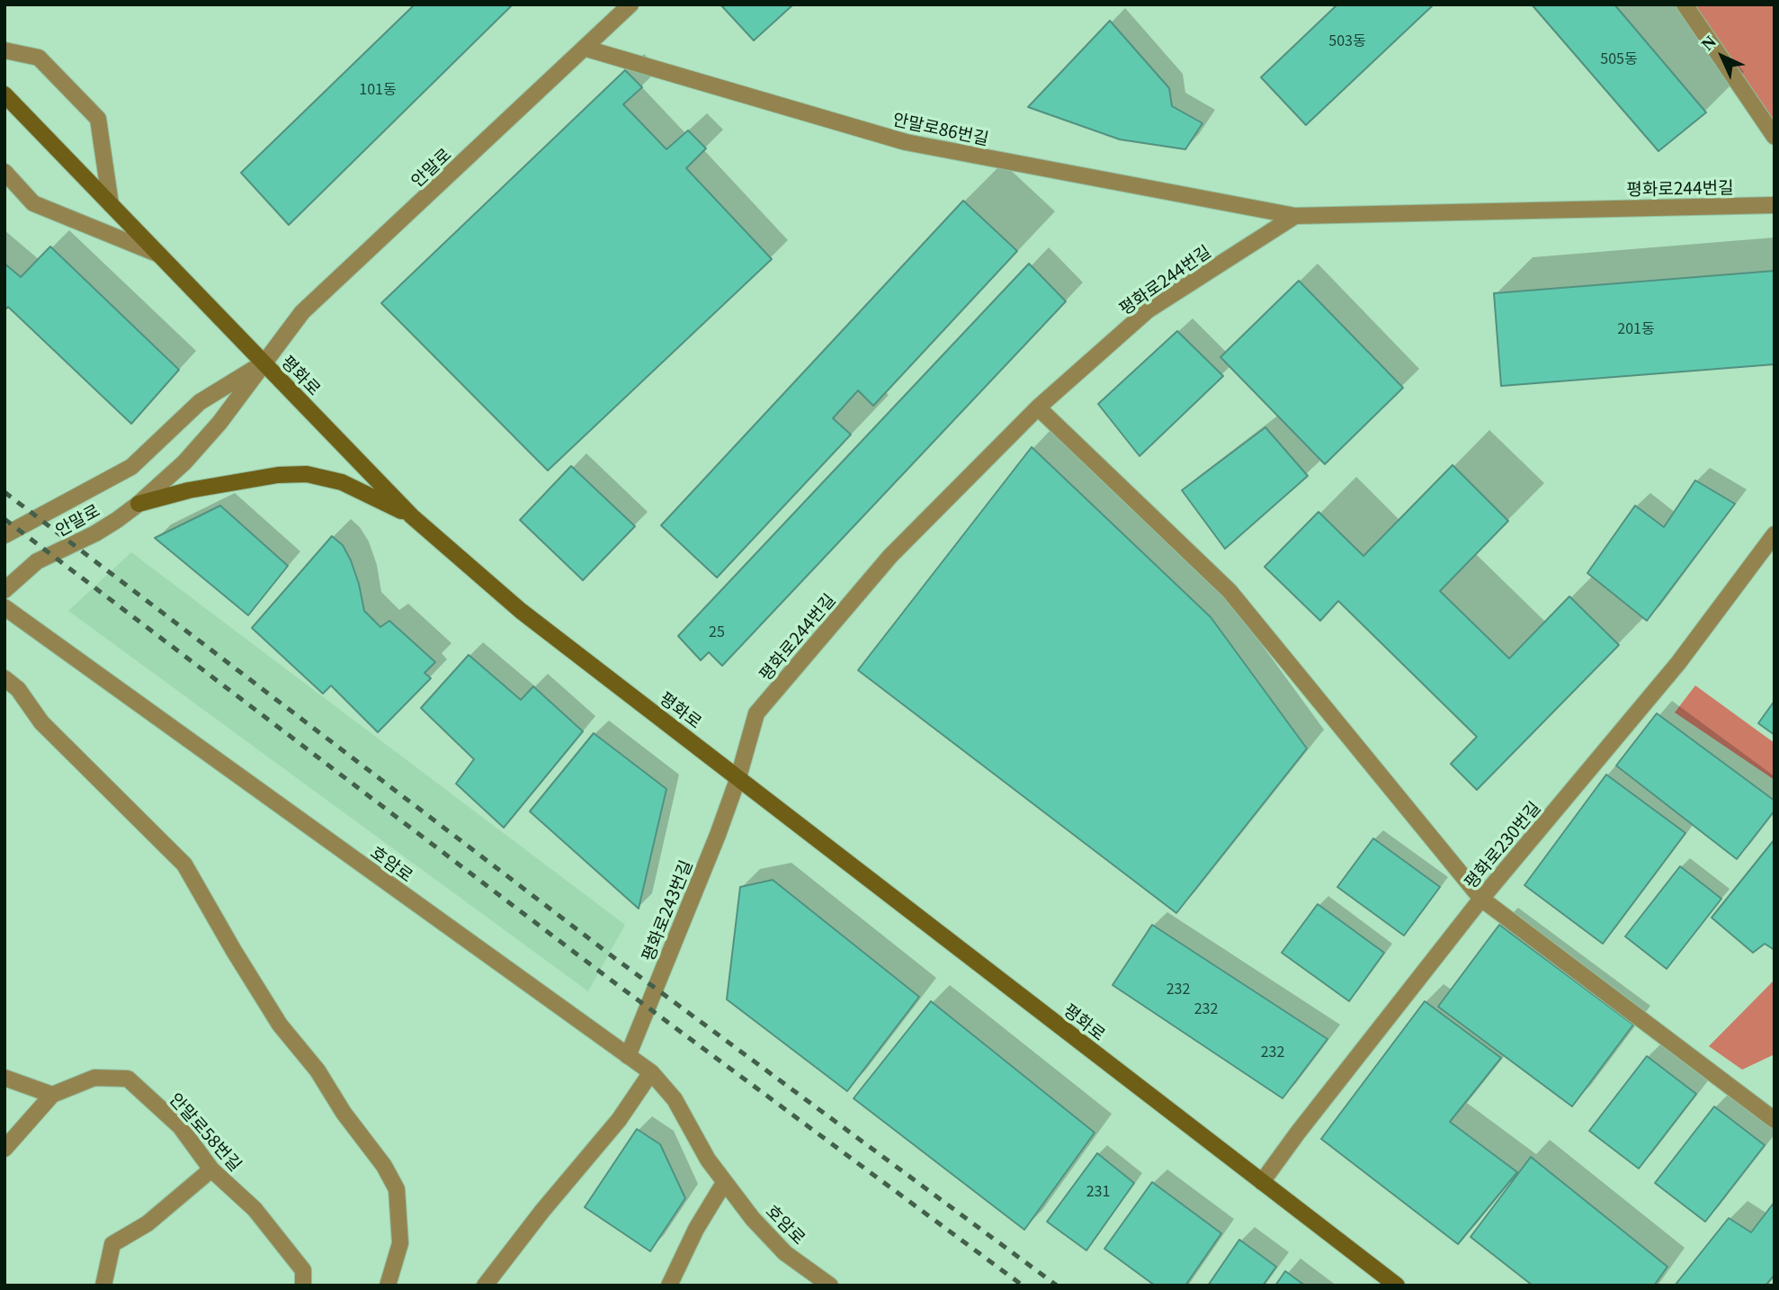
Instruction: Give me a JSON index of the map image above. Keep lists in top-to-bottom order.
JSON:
{
  "streets": {
    "main road": ["평화로"],
    "street": [
      "안말로86번길",
      "안말로",
      "평화로244번길",
      "평화로230번길",
      "호암로",
      "평화로243번길",
      "안말로58번길"
    ]
  },
  "crossings": [
    ["안말로86번길", "안말로"],
    ["안말로86번길", "평화로244번길"],
    ["안말로", "평화로"],
    ["평화로244번길", "평화로"],
    ["평화로244번길", "평화로243번길"],
    ["평화로", "평화로230번길"],
    ["평화로", "평화로243번길"],
    ["호암로", "평화로243번길"]
  ],
  "house_numbers": [
    "503동",
    "505동",
    "101동",
    "201동",
    "25",
    "232",
    "232",
    "232",
    "231"
  ],
  "north": "top left"
}
